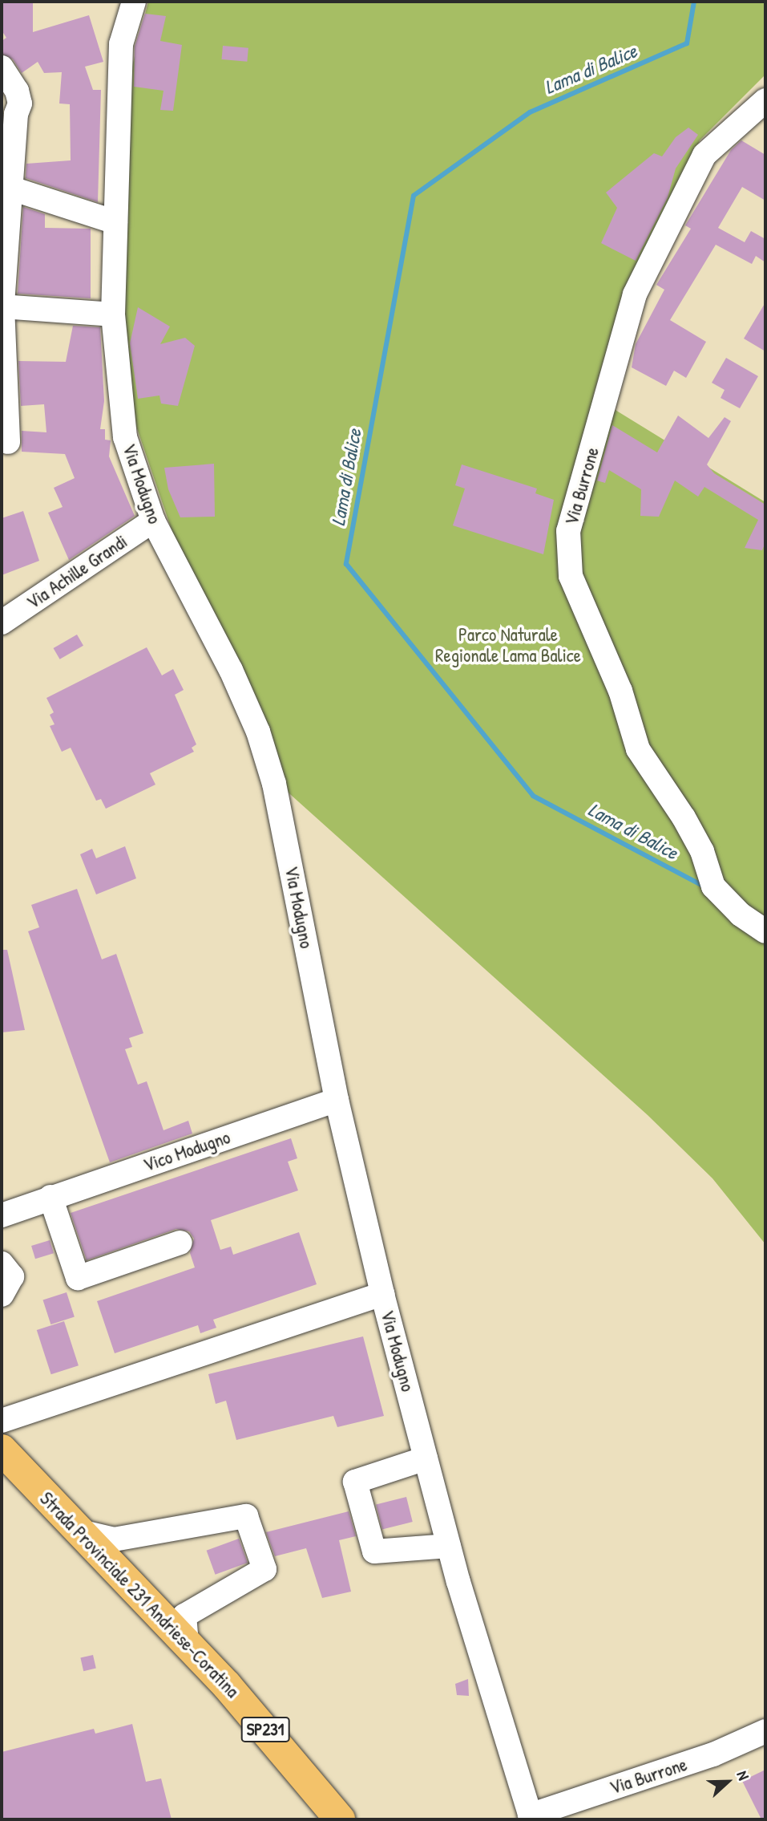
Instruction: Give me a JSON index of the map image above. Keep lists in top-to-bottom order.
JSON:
{
  "streets": {
    "main road": ["Strada Provinciale 231 Andriese-Coratina", "SP231"],
    "street": [
      "Via Modugno",
      "Via Burrone",
      "Via Achille Grandi",
      "Vico Modugno"
    ]
  },
  "crossings": [
    ["Via Modugno", "Via Burrone"],
    ["Via Modugno", "Via Achille Grandi"],
    ["Via Modugno", "Vico Modugno"]
  ],
  "water": ["Lama di Balice"],
  "parks": ["Parco Naturale Regionale Lama Balice"],
  "north": "right"
}
